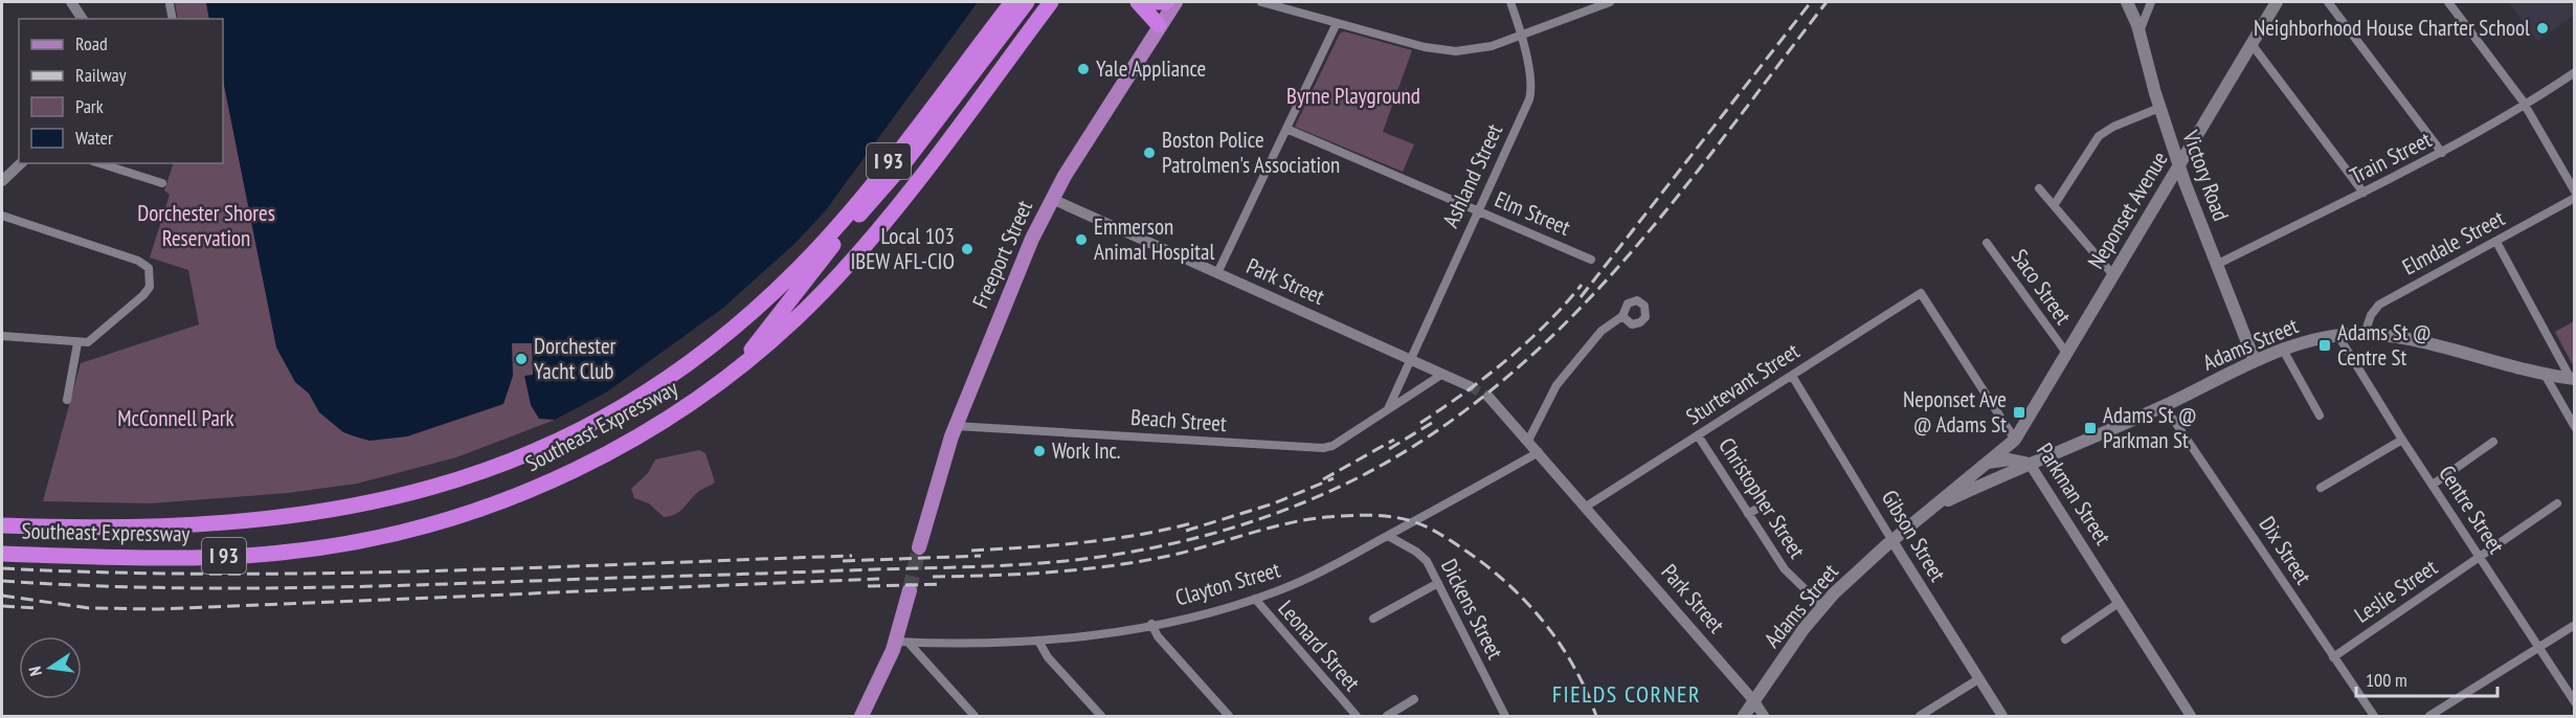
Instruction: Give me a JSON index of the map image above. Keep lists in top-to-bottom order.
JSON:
{
  "streets": {
    "highway": ["I 93", "Southeast Expressway"],
    "main road": [
      "Victory Road",
      "Neponset Avenue",
      "Freeport Street",
      "Adams Street",
      "Parkman Street"
    ],
    "street": [
      "Train Street",
      "Ashland Street",
      "Elm Street",
      "Elmdale Street",
      "Park Street",
      "Saco Street",
      "Sturtevant Street",
      "Beach Street",
      "Christopher Street",
      "Centre Street",
      "Gibson Street",
      "Dix Street",
      "Clayton Street",
      "Leslie Street",
      "Dickens Street",
      "Leonard Street"
    ]
  },
  "crossings": [
    ["Train Street", "Victory Road"],
    ["I 93", "Southeast Expressway"],
    ["Ashland Street", "Elm Street"],
    ["Ashland Street", "Park Street"],
    ["Victory Road", "Neponset Avenue"],
    ["Victory Road", "Adams Street"],
    ["Neponset Avenue", "Saco Street"],
    ["Neponset Avenue", "Adams Street"],
    ["Neponset Avenue", "Parkman Street"],
    ["Elmdale Street", "Adams Street"],
    ["Freeport Street", "Park Street"],
    ["Freeport Street", "Beach Street"],
    ["Park Street", "Adams Street"],
    ["Park Street", "Sturtevant Street"],
    ["Park Street", "Beach Street"],
    ["Park Street", "Clayton Street"],
    ["Adams Street", "Parkman Street"],
    ["Adams Street", "Christopher Street"],
    ["Adams Street", "Centre Street"],
    ["Adams Street", "Gibson Street"],
    ["Adams Street", "Dix Street"],
    ["Sturtevant Street", "Parkman Street"],
    ["Sturtevant Street", "Christopher Street"],
    ["Sturtevant Street", "Gibson Street"],
    ["Centre Street", "Leslie Street"],
    ["Dix Street", "Leslie Street"],
    ["Clayton Street", "Dickens Street"],
    ["Clayton Street", "Leonard Street"]
  ],
  "districts": ["FIELDS CORNER"],
  "parks": ["Byrne Playground", "Dorchester Shores Reservation", "McConnell Park"],
  "places": {
    "other": [
      "Neighborhood House Charter School",
      "Yale Appliance",
      "Boston Police Patrolmen's Association",
      "Emmerson Animal Hospital",
      "Local 103 IBEW AFL-CIO",
      "Dorchester Yacht Club",
      "Work Inc."
    ],
    "transit": ["Adams St @ Centre St", "Neponset Ave @ Adams St", "Adams St @ Parkman St"]
  },
  "legend": [
    "Road",
    "Railway",
    "Park",
    "Water"
  ],
  "scale_bar": "100 m",
  "north": "left"
}
